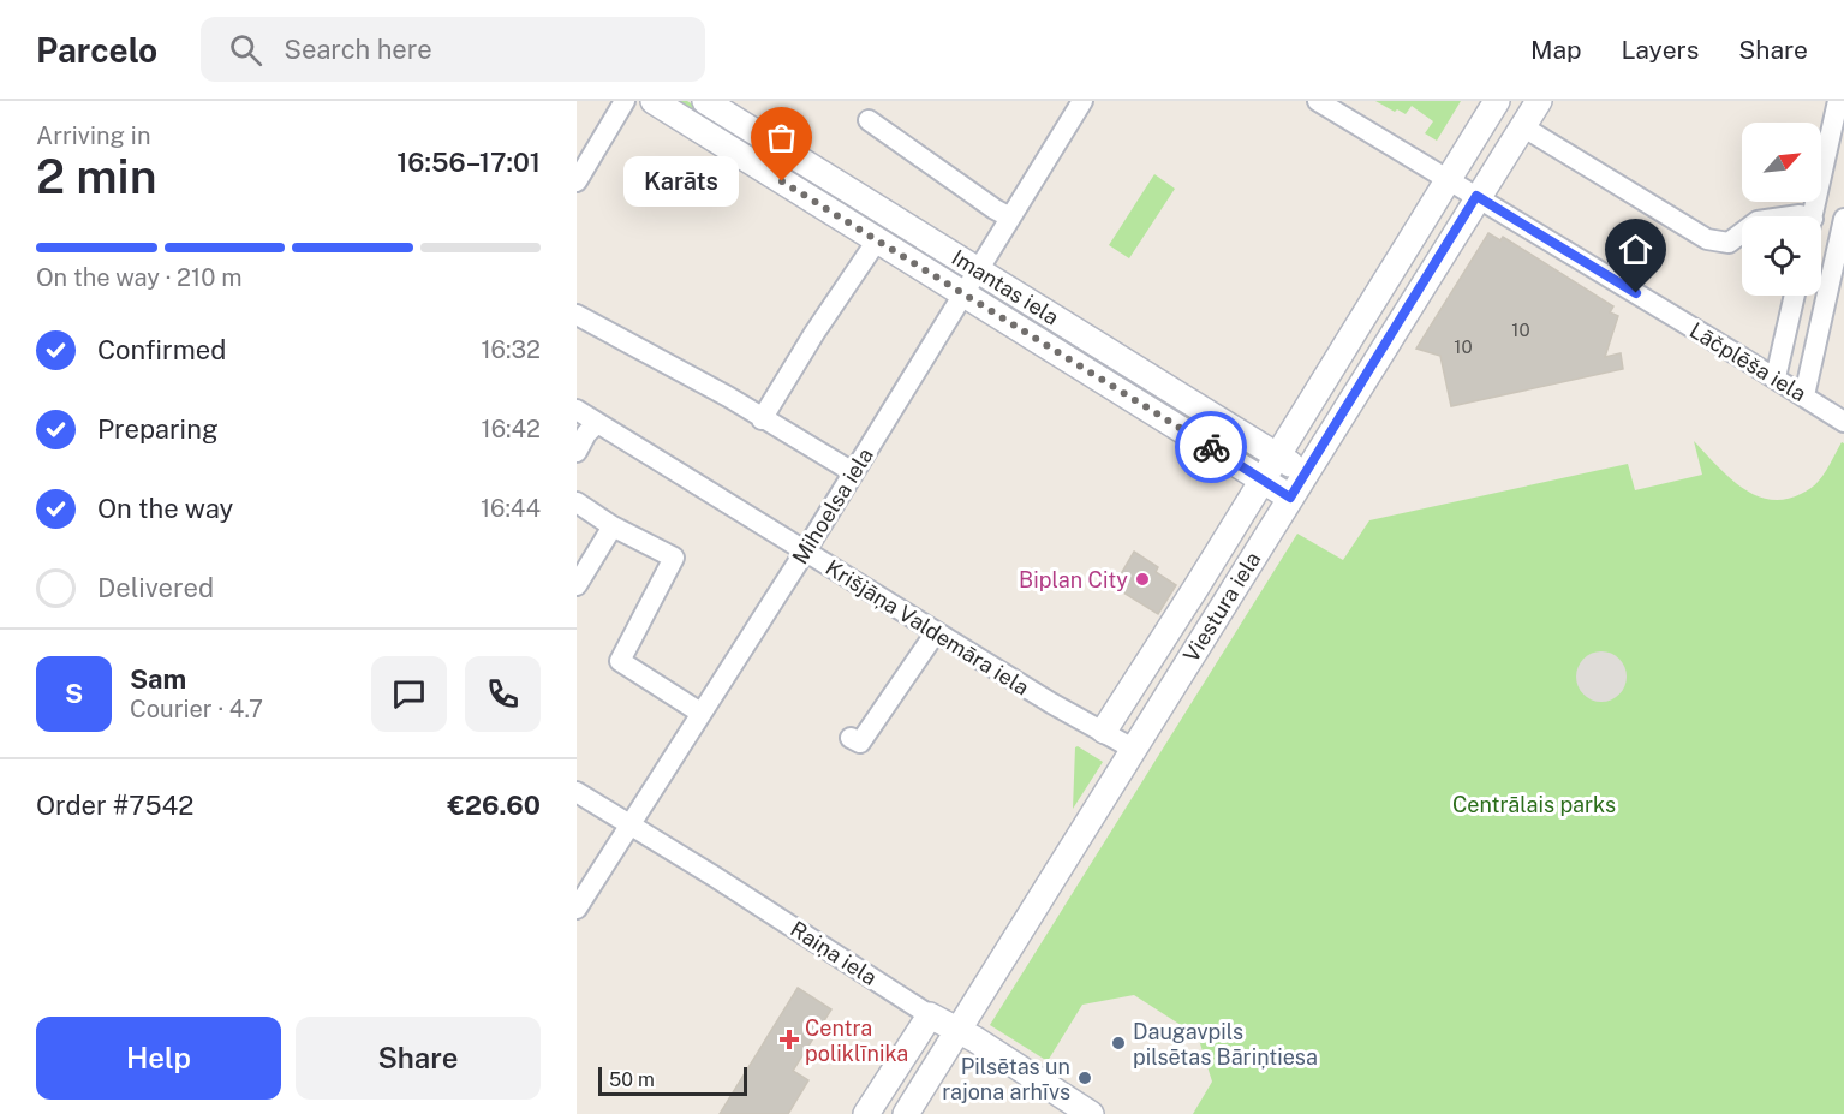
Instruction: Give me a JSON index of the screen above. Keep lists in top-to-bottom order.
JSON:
{
  "streets": {
    "street": [
      "Imantas iela",
      "Lāčplēša iela",
      "Mihoelsa iela",
      "Viestura iela",
      "Krišjāņa Valdemāra iela",
      "Raiņa iela"
    ]
  },
  "crossings": [
    ["Imantas iela", "Mihoelsa iela"],
    ["Imantas iela", "Viestura iela"],
    ["Lāčplēša iela", "Viestura iela"],
    ["Mihoelsa iela", "Krišjāņa Valdemāra iela"],
    ["Mihoelsa iela", "Raiņa iela"],
    ["Viestura iela", "Krišjāņa Valdemāra iela"],
    ["Viestura iela", "Raiņa iela"]
  ],
  "parks": ["Centrālais parks"],
  "places": {
    "other": [
      "Karāts",
      "Biplan City",
      "Daugavpils pilsētas Bāriņtiesa",
      "Pilsētas un rajona arhīvs"
    ],
    "health": ["Centra poliklīnika"]
  },
  "house_numbers": ["10", "10"],
  "scale_bar": "50 m",
  "north": "top right",
  "page": {
    "header": "Parcelo",
    "search": "Search here",
    "nav": ["Map", "Layers", "Share"],
    "heading": ["2 min", "Arriving in", "16:56–17:01"],
    "panel": [
      "Sam",
      "Courier · 4.7",
      "Order #7542",
      "€26.60"
    ],
    "bubble": "Karāts",
    "bar": "On the way · 210 m",
    "list": [
      ["Confirmed", "16:32"],
      ["Preparing", "16:42"],
      ["On the way", "16:44"],
      "Delivered"
    ],
    "round": "S",
    "buttons": ["Help", "Share"],
    "scale": "50 m"
  }
}
